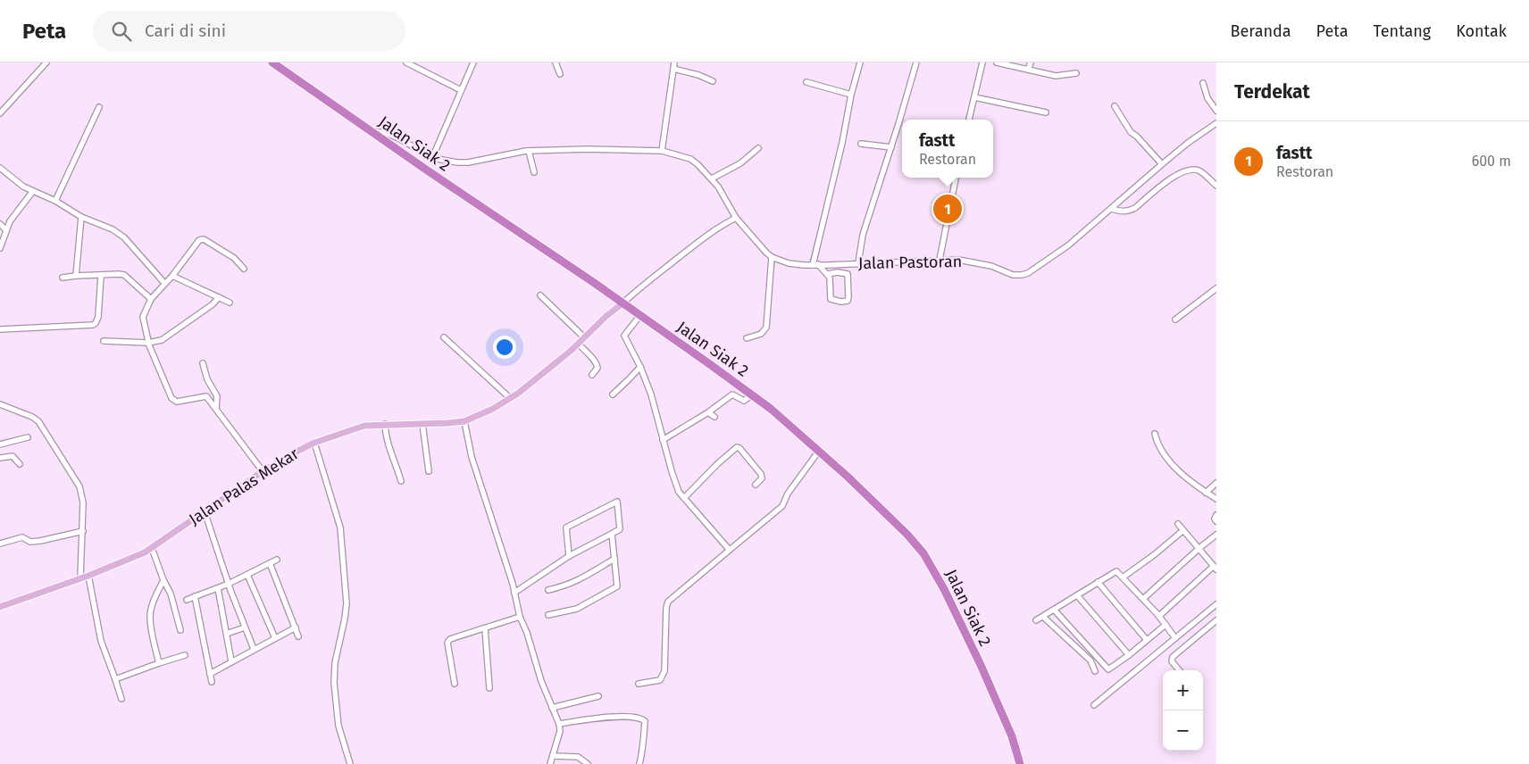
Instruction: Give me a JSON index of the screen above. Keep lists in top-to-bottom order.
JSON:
{
  "streets": {
    "highway": ["Jalan Siak 2"],
    "main road": ["Jalan Palas Mekar"],
    "street": ["Jalan Pastoran"]
  },
  "crossings": [
    ["Jalan Siak 2", "Jalan Pastoran"],
    ["Jalan Siak 2", "Jalan Palas Mekar"]
  ],
  "page": {
    "header": "Peta",
    "search": "Cari di sini",
    "nav": [
      "Beranda",
      "Peta",
      "Tentang",
      "Kontak"
    ],
    "heading": "Terdekat",
    "popup": ["fastt", "Restoran"],
    "list": [
      {
        "mark": "1",
        "name": "fastt",
        "note": "Restoran",
        "value": "600 m"
      }
    ],
    "pins": "1",
    "map_buttons": ["+", "−"]
  }
}
